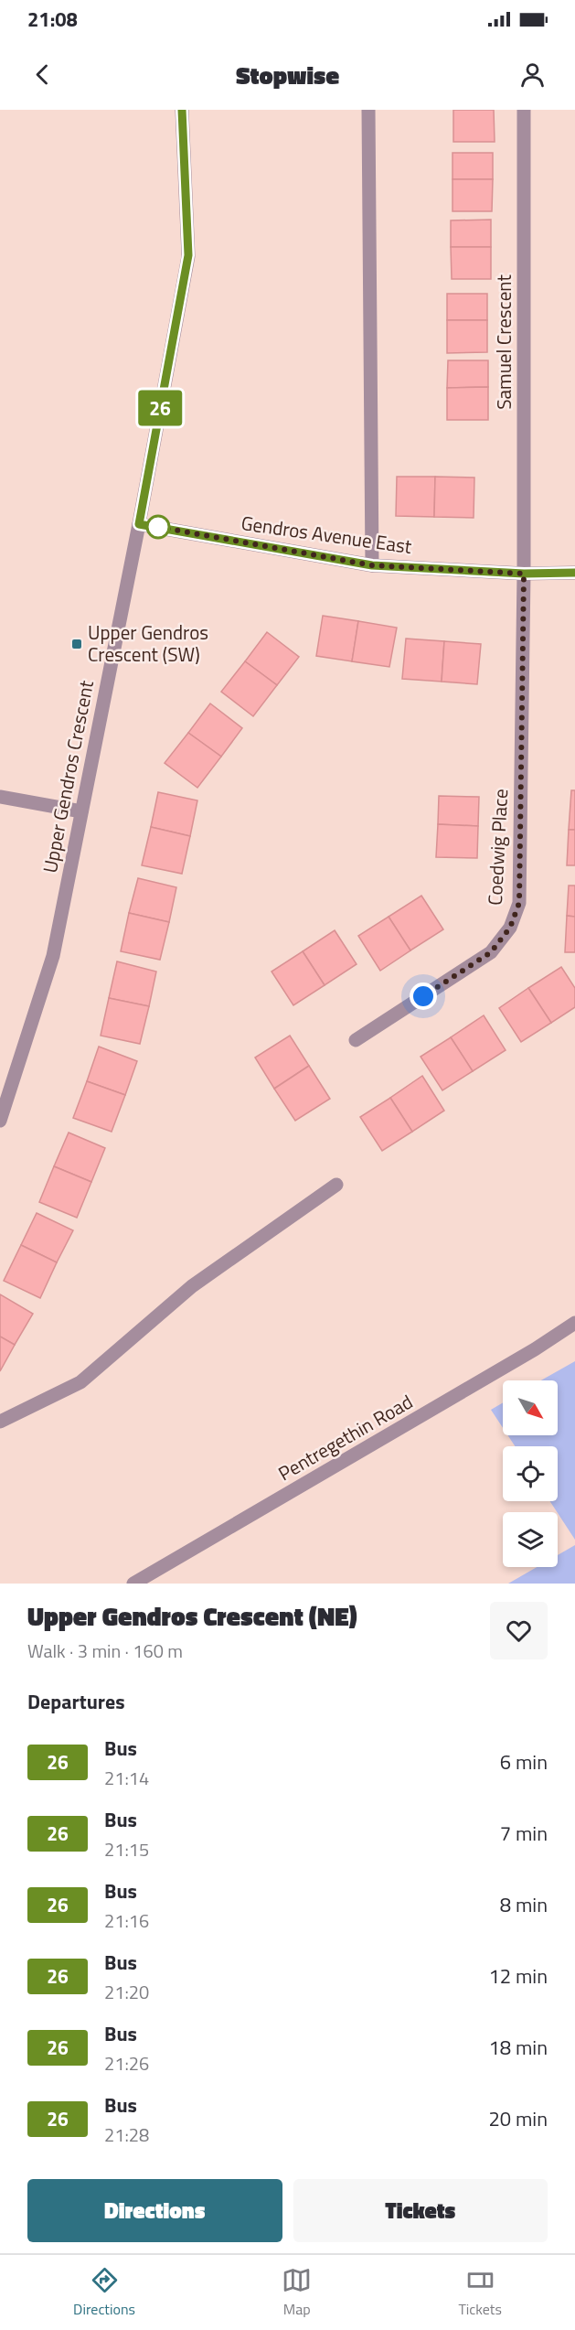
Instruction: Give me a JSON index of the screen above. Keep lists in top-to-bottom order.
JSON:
{
  "streets": {
    "street": [
      "Samuel Crescent",
      "Gendros Avenue East",
      "Upper Gendros Crescent",
      "Coedwig Place",
      "Pentregethin Road"
    ]
  },
  "crossings": [
    ["Samuel Crescent", "Gendros Avenue East"],
    ["Samuel Crescent", "Coedwig Place"],
    ["Gendros Avenue East", "Upper Gendros Crescent"],
    ["Gendros Avenue East", "Coedwig Place"]
  ],
  "places": {
    "transit": ["Upper Gendros Crescent (SW)"]
  },
  "lines": ["bus line 26"],
  "north": "bottom right",
  "page": {
    "status": "21:08",
    "header": "Stopwise",
    "on_map": "26",
    "heading": [
      ["Upper Gendros Crescent (NE)", "Walk · 3 min · 160 m"],
      "Departures"
    ],
    "list": [
      {
        "mark": "26",
        "name": "Bus",
        "note": "21:14",
        "value": "6 min"
      },
      {
        "mark": "26",
        "name": "Bus",
        "note": "21:15",
        "value": "7 min"
      },
      {
        "mark": "26",
        "name": "Bus",
        "note": "21:16",
        "value": "8 min"
      },
      {
        "mark": "26",
        "name": "Bus",
        "note": "21:20",
        "value": "12 min"
      },
      {
        "mark": "26",
        "name": "Bus",
        "note": "21:26",
        "value": "18 min"
      },
      {
        "mark": "26",
        "name": "Bus",
        "note": "21:28",
        "value": "20 min"
      }
    ],
    "buttons": ["Directions", "Tickets"],
    "tabs": ["Directions", "Map", "Tickets"]
  }
}
